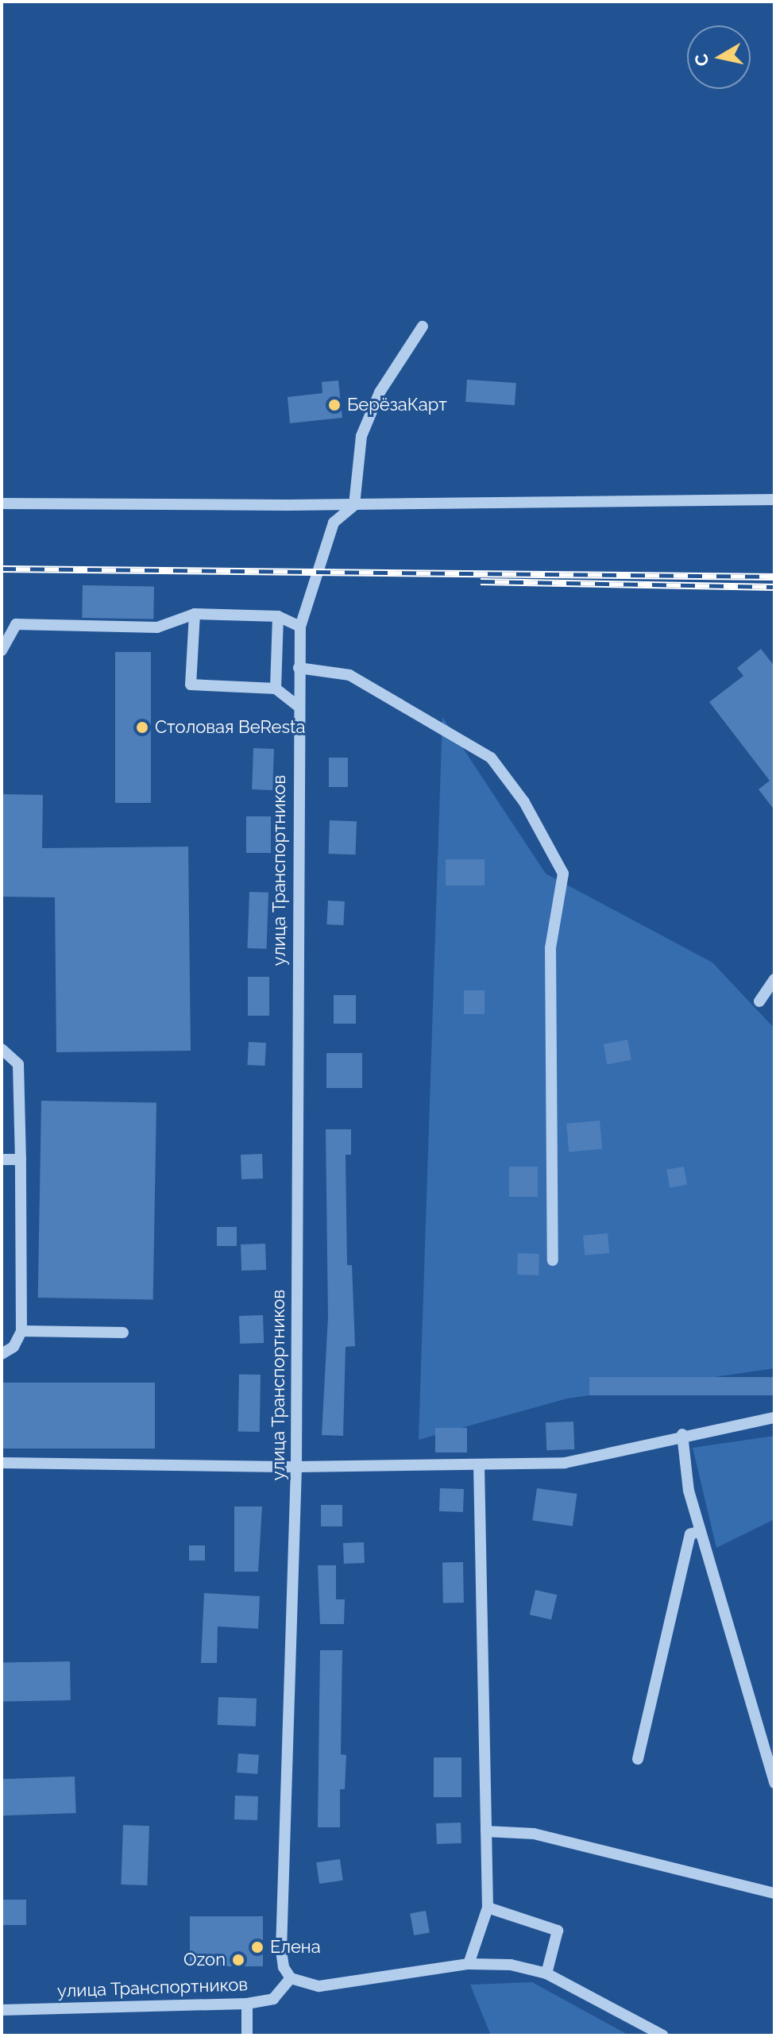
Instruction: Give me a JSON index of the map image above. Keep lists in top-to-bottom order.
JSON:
{
  "streets": {
    "street": ["улица Транспортников"]
  },
  "places": [
    "БерёзаКарт",
    "Столовая BeResta",
    "Елена",
    "Ozon"
  ],
  "north": "left"
}
